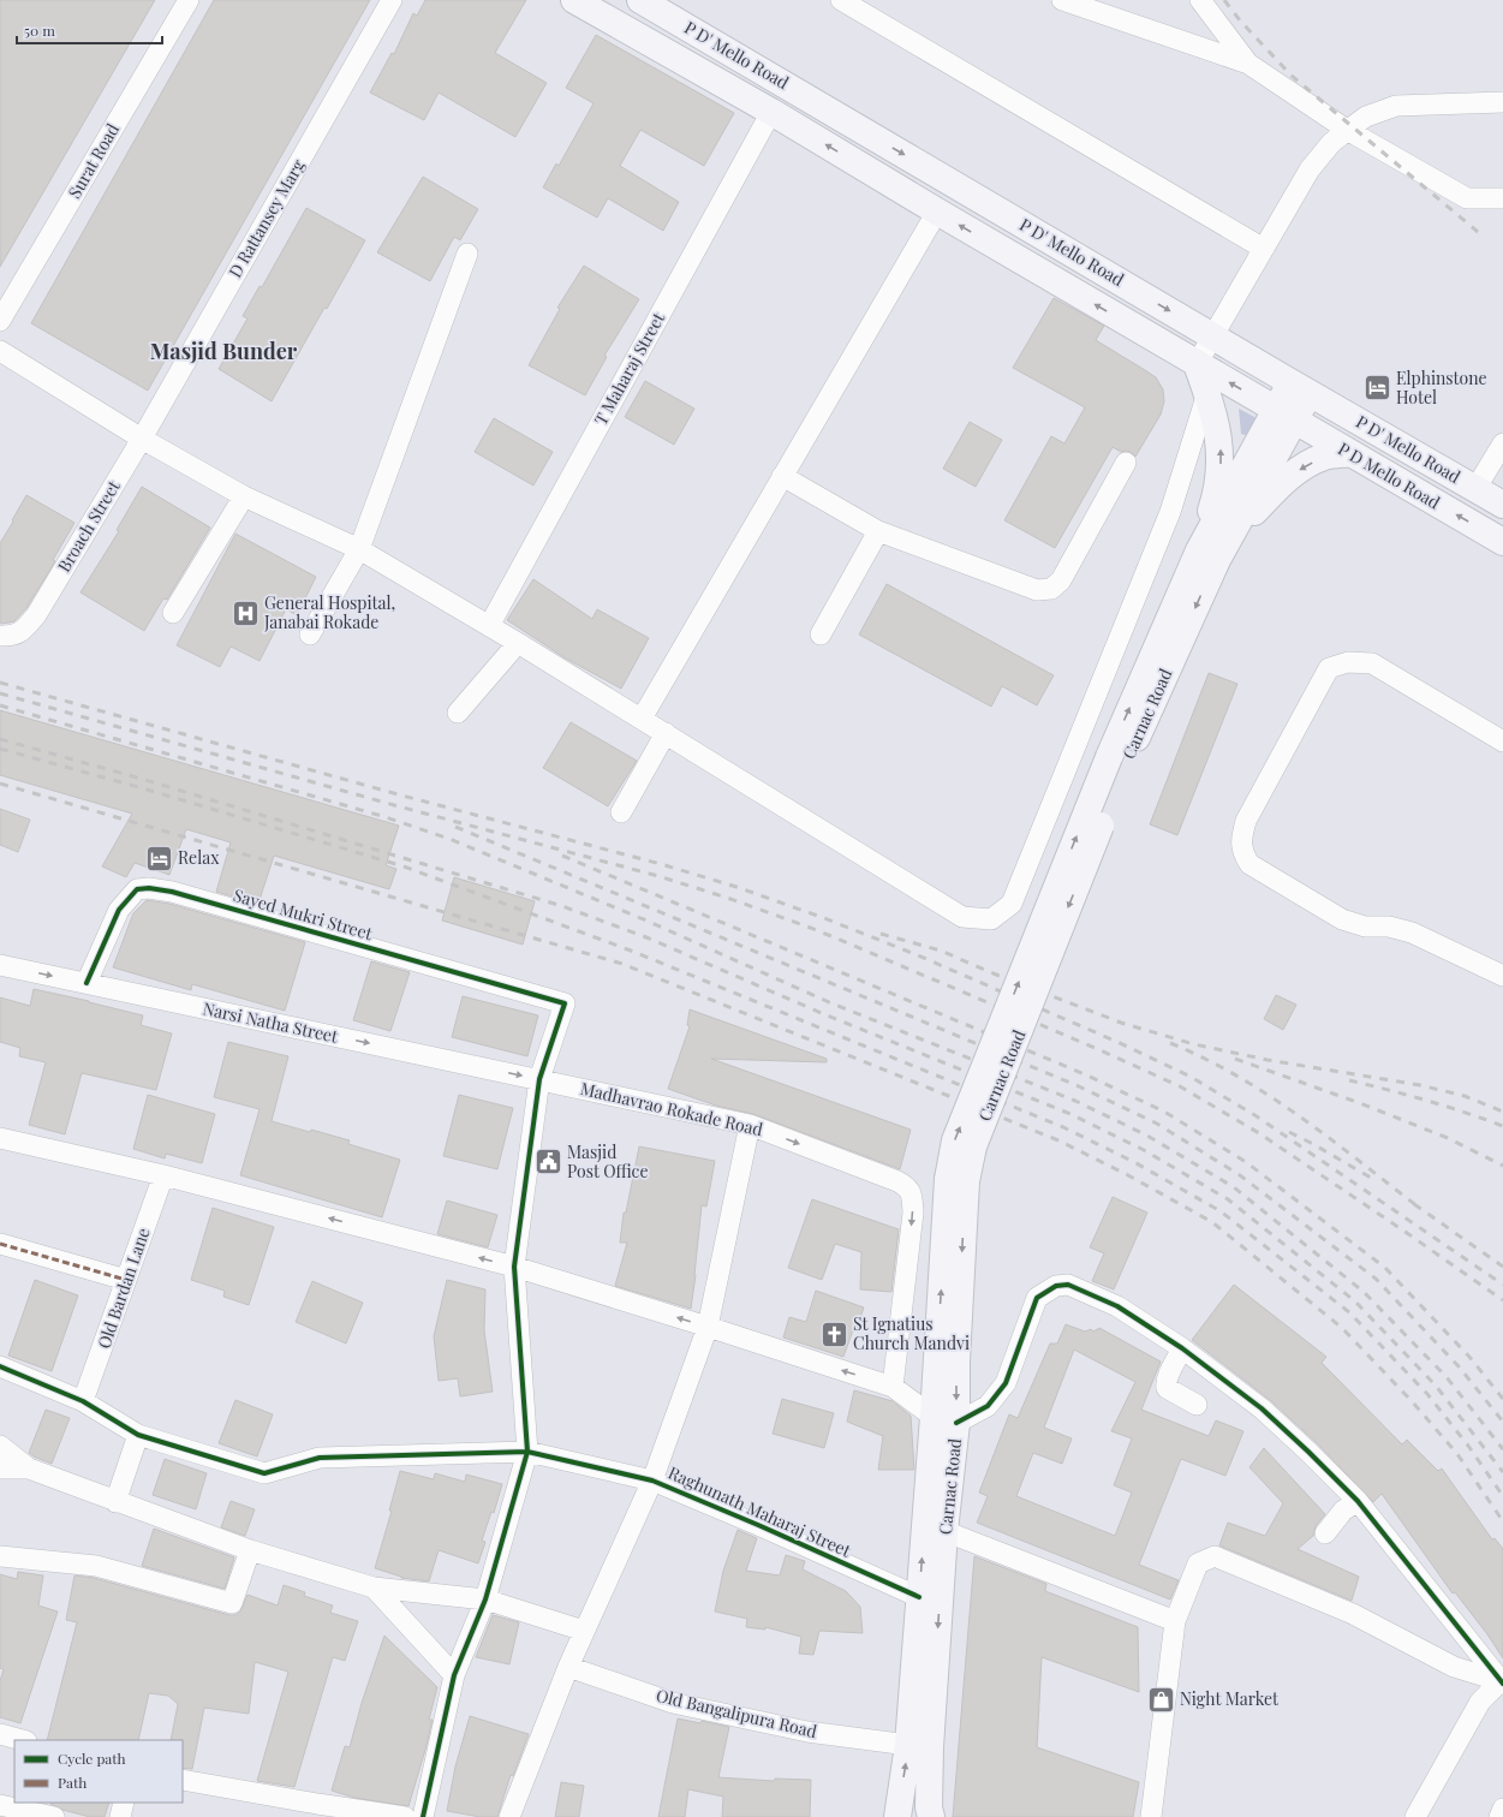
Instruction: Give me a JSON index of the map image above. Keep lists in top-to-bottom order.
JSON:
{
  "streets": {
    "main road": ["P D' Mello Road", "P D Mello Road", "Carnac Road"],
    "street": [
      "Surat Road",
      "D Rattansey Marg",
      "T Maharaj Street",
      "Broach Street",
      "Sayed Mukri Street",
      "Narsi Natha Street",
      "Madhavrao Rokade Road",
      "Old Bardan Lane",
      "Raghunath Maharaj Street",
      "Old Bangalipura Road"
    ]
  },
  "crossings": [
    ["P D' Mello Road", "T Maharaj Street"],
    ["P D' Mello Road", "P D Mello Road"],
    ["P D' Mello Road", "Carnac Road"],
    ["D Rattansey Marg", "Broach Street"],
    ["P D Mello Road", "Carnac Road"],
    ["Carnac Road", "Raghunath Maharaj Street"],
    ["Carnac Road", "Old Bangalipura Road"],
    ["Sayed Mukri Street", "Narsi Natha Street"],
    ["Sayed Mukri Street", "Madhavrao Rokade Road"],
    ["Narsi Natha Street", "Madhavrao Rokade Road"],
    ["Old Bardan Lane", "Raghunath Maharaj Street"]
  ],
  "one_way": ["P D Mello Road", "Madhavrao Rokade Road"],
  "districts": ["Masjid Bunder"],
  "places": {
    "hotel": ["Elphinstone Hotel", "Relax"],
    "hospital": ["General Hospital, Janabai Rokade"],
    "public building": ["Masjid Post Office"],
    "church": ["St Ignatius Church Mandvi"],
    "shop": ["Night Market"]
  },
  "legend": ["Cycle path", "Path"],
  "scale_bar": "50 m"
}
